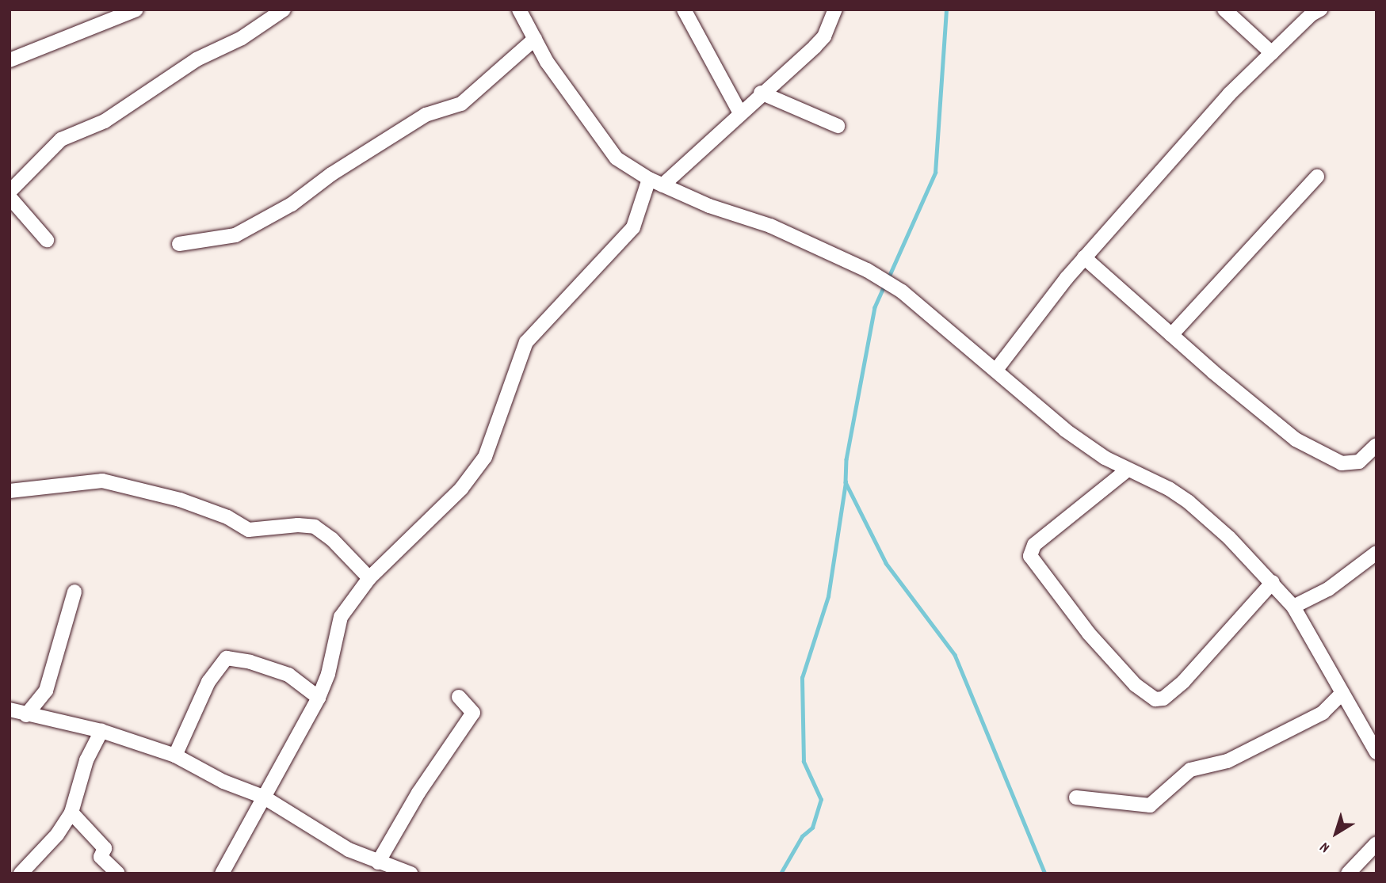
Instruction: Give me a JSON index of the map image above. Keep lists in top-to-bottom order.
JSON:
{
  "north": "bottom left"
}
